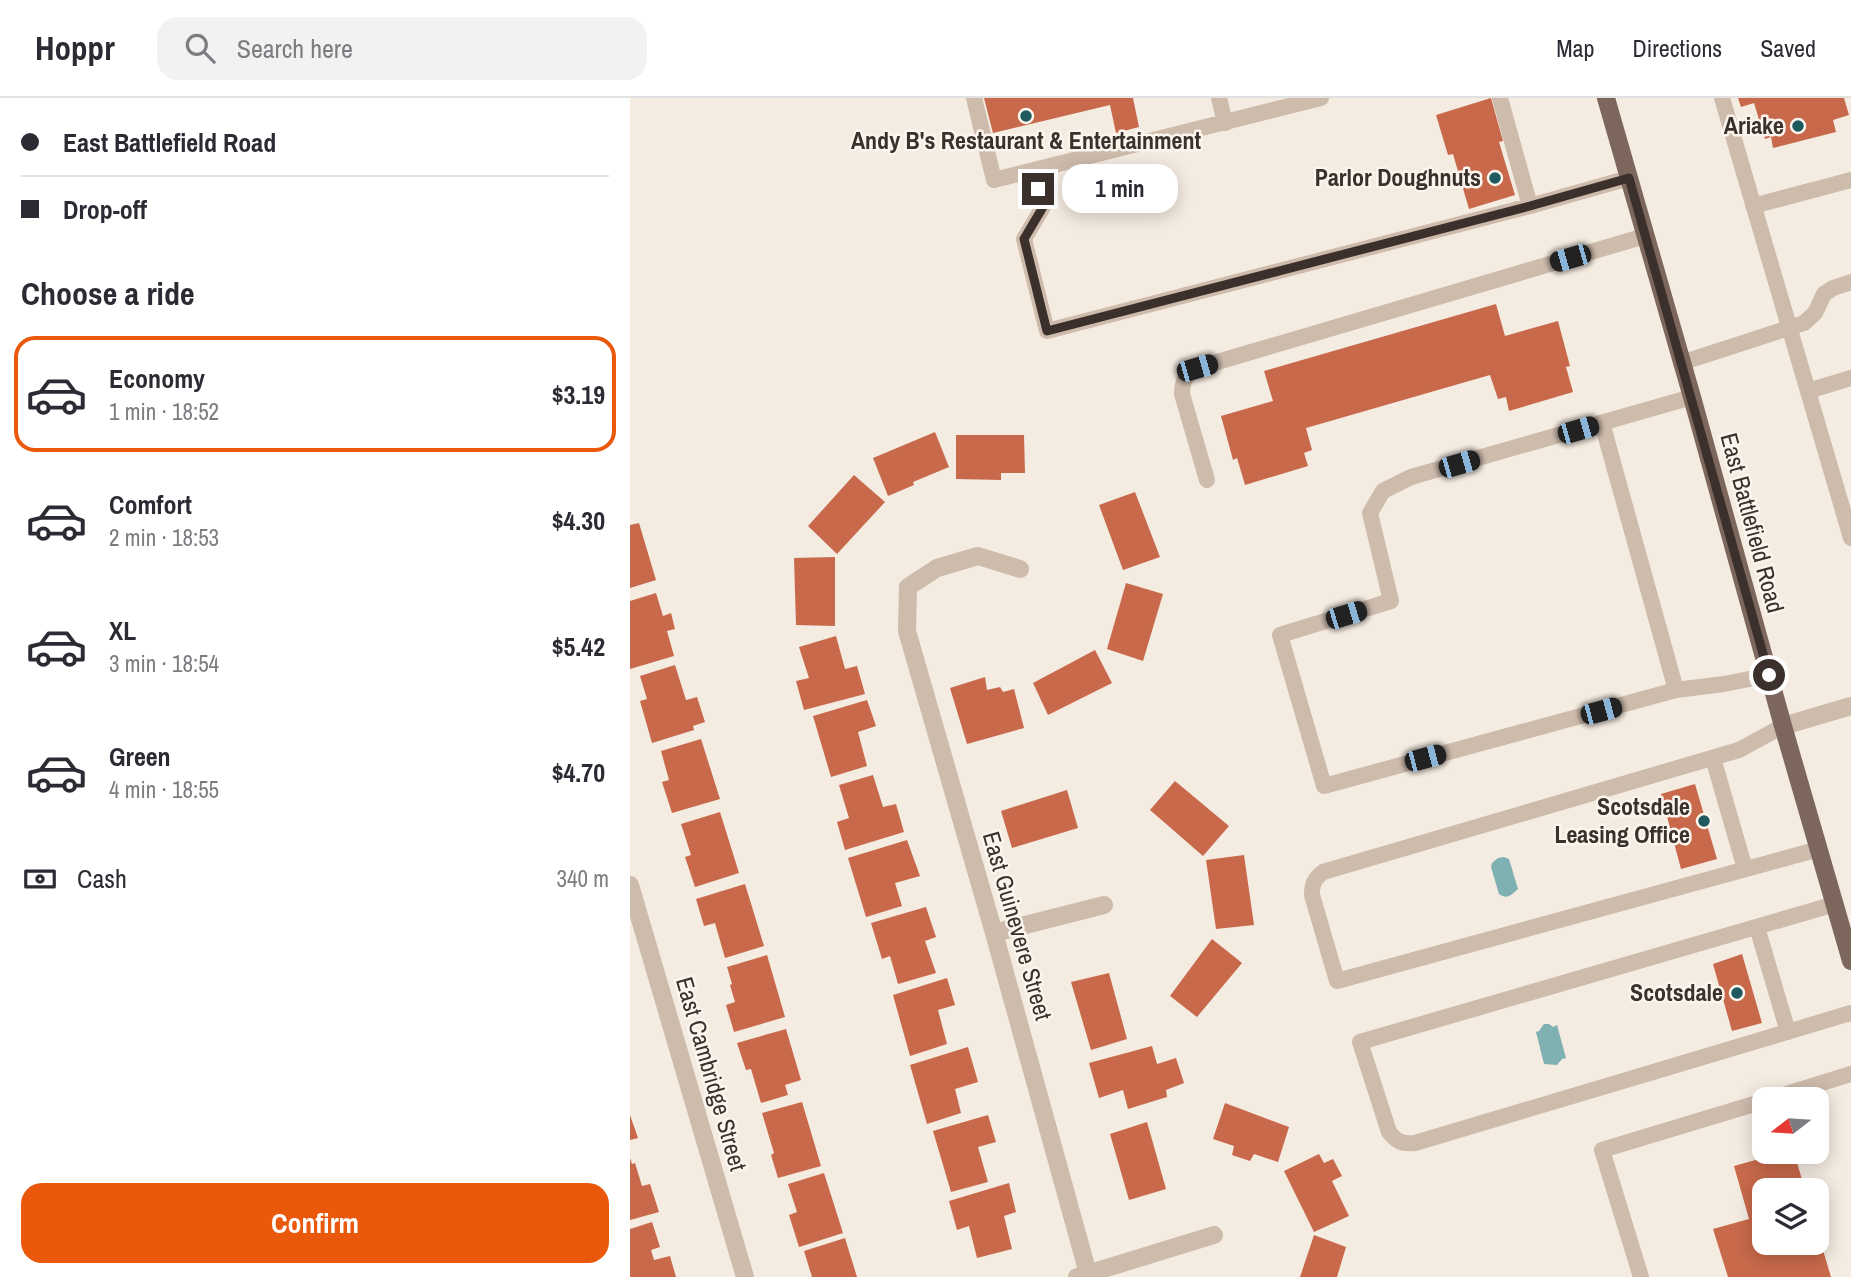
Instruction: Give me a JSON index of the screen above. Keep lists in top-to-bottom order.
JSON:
{
  "streets": {
    "main road": ["East Battlefield Road"],
    "street": ["East Guinevere Street", "East Cambridge Street"]
  },
  "places": [
    "Andy B's Restaurant & Entertainment",
    "Ariake",
    "Parlor Doughnuts",
    "Scotsdale Leasing Office",
    "Scotsdale"
  ],
  "north": "left",
  "page": {
    "header": "Hoppr",
    "search": "Search here",
    "nav": ["Map", "Directions", "Saved"],
    "banner": ["East Battlefield Road", "Drop-off"],
    "bubble": "1 min",
    "heading": "Choose a ride",
    "list": [
      {
        "name": "Economy",
        "note": "1 min · 18:52",
        "value": "$3.19"
      },
      {
        "name": "Comfort",
        "note": "2 min · 18:53",
        "value": "$4.30"
      },
      {
        "name": "XL",
        "note": "3 min · 18:54",
        "value": "$5.42"
      },
      {
        "name": "Green",
        "note": "4 min · 18:55",
        "value": "$4.70"
      }
    ],
    "pay": ["Cash", "340 m"],
    "buttons": "Confirm"
  }
}
